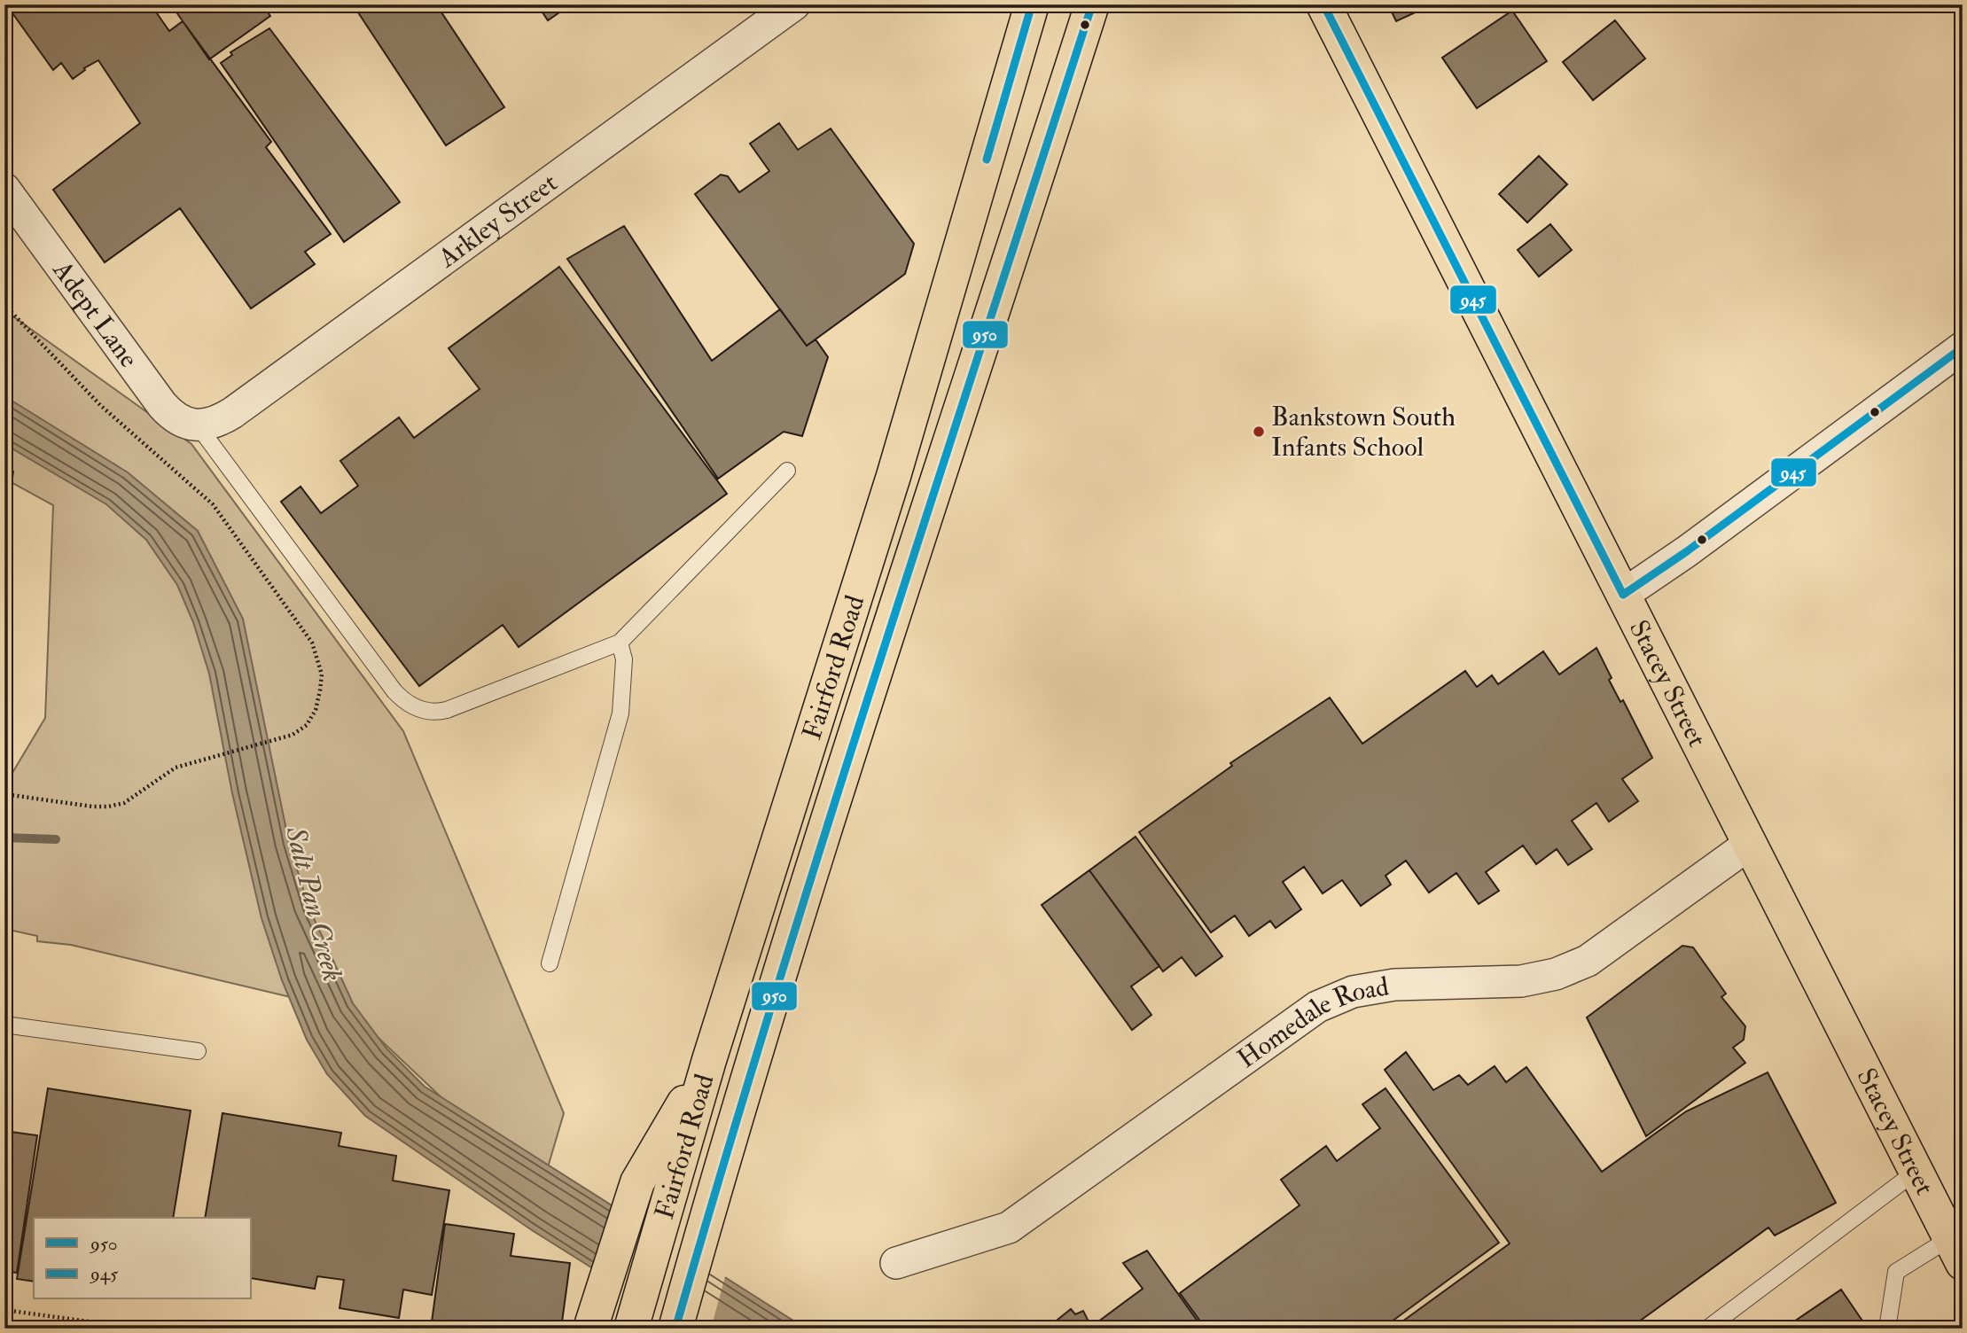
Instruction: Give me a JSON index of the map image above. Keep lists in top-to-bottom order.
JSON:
{
  "streets": {
    "highway": ["Fairford Road", "Stacey Street"],
    "street": ["Arkley Street", "Adept Lane", "Homedale Road"]
  },
  "crossings": [
    ["Arkley Street", "Adept Lane"],
    ["Stacey Street", "Homedale Road"]
  ],
  "water": ["Salt Pan Creek"],
  "places": ["Bankstown South Infants School"],
  "lines": ["transit line 950", "transit line 945"],
  "legend": ["950", "945"]
}
